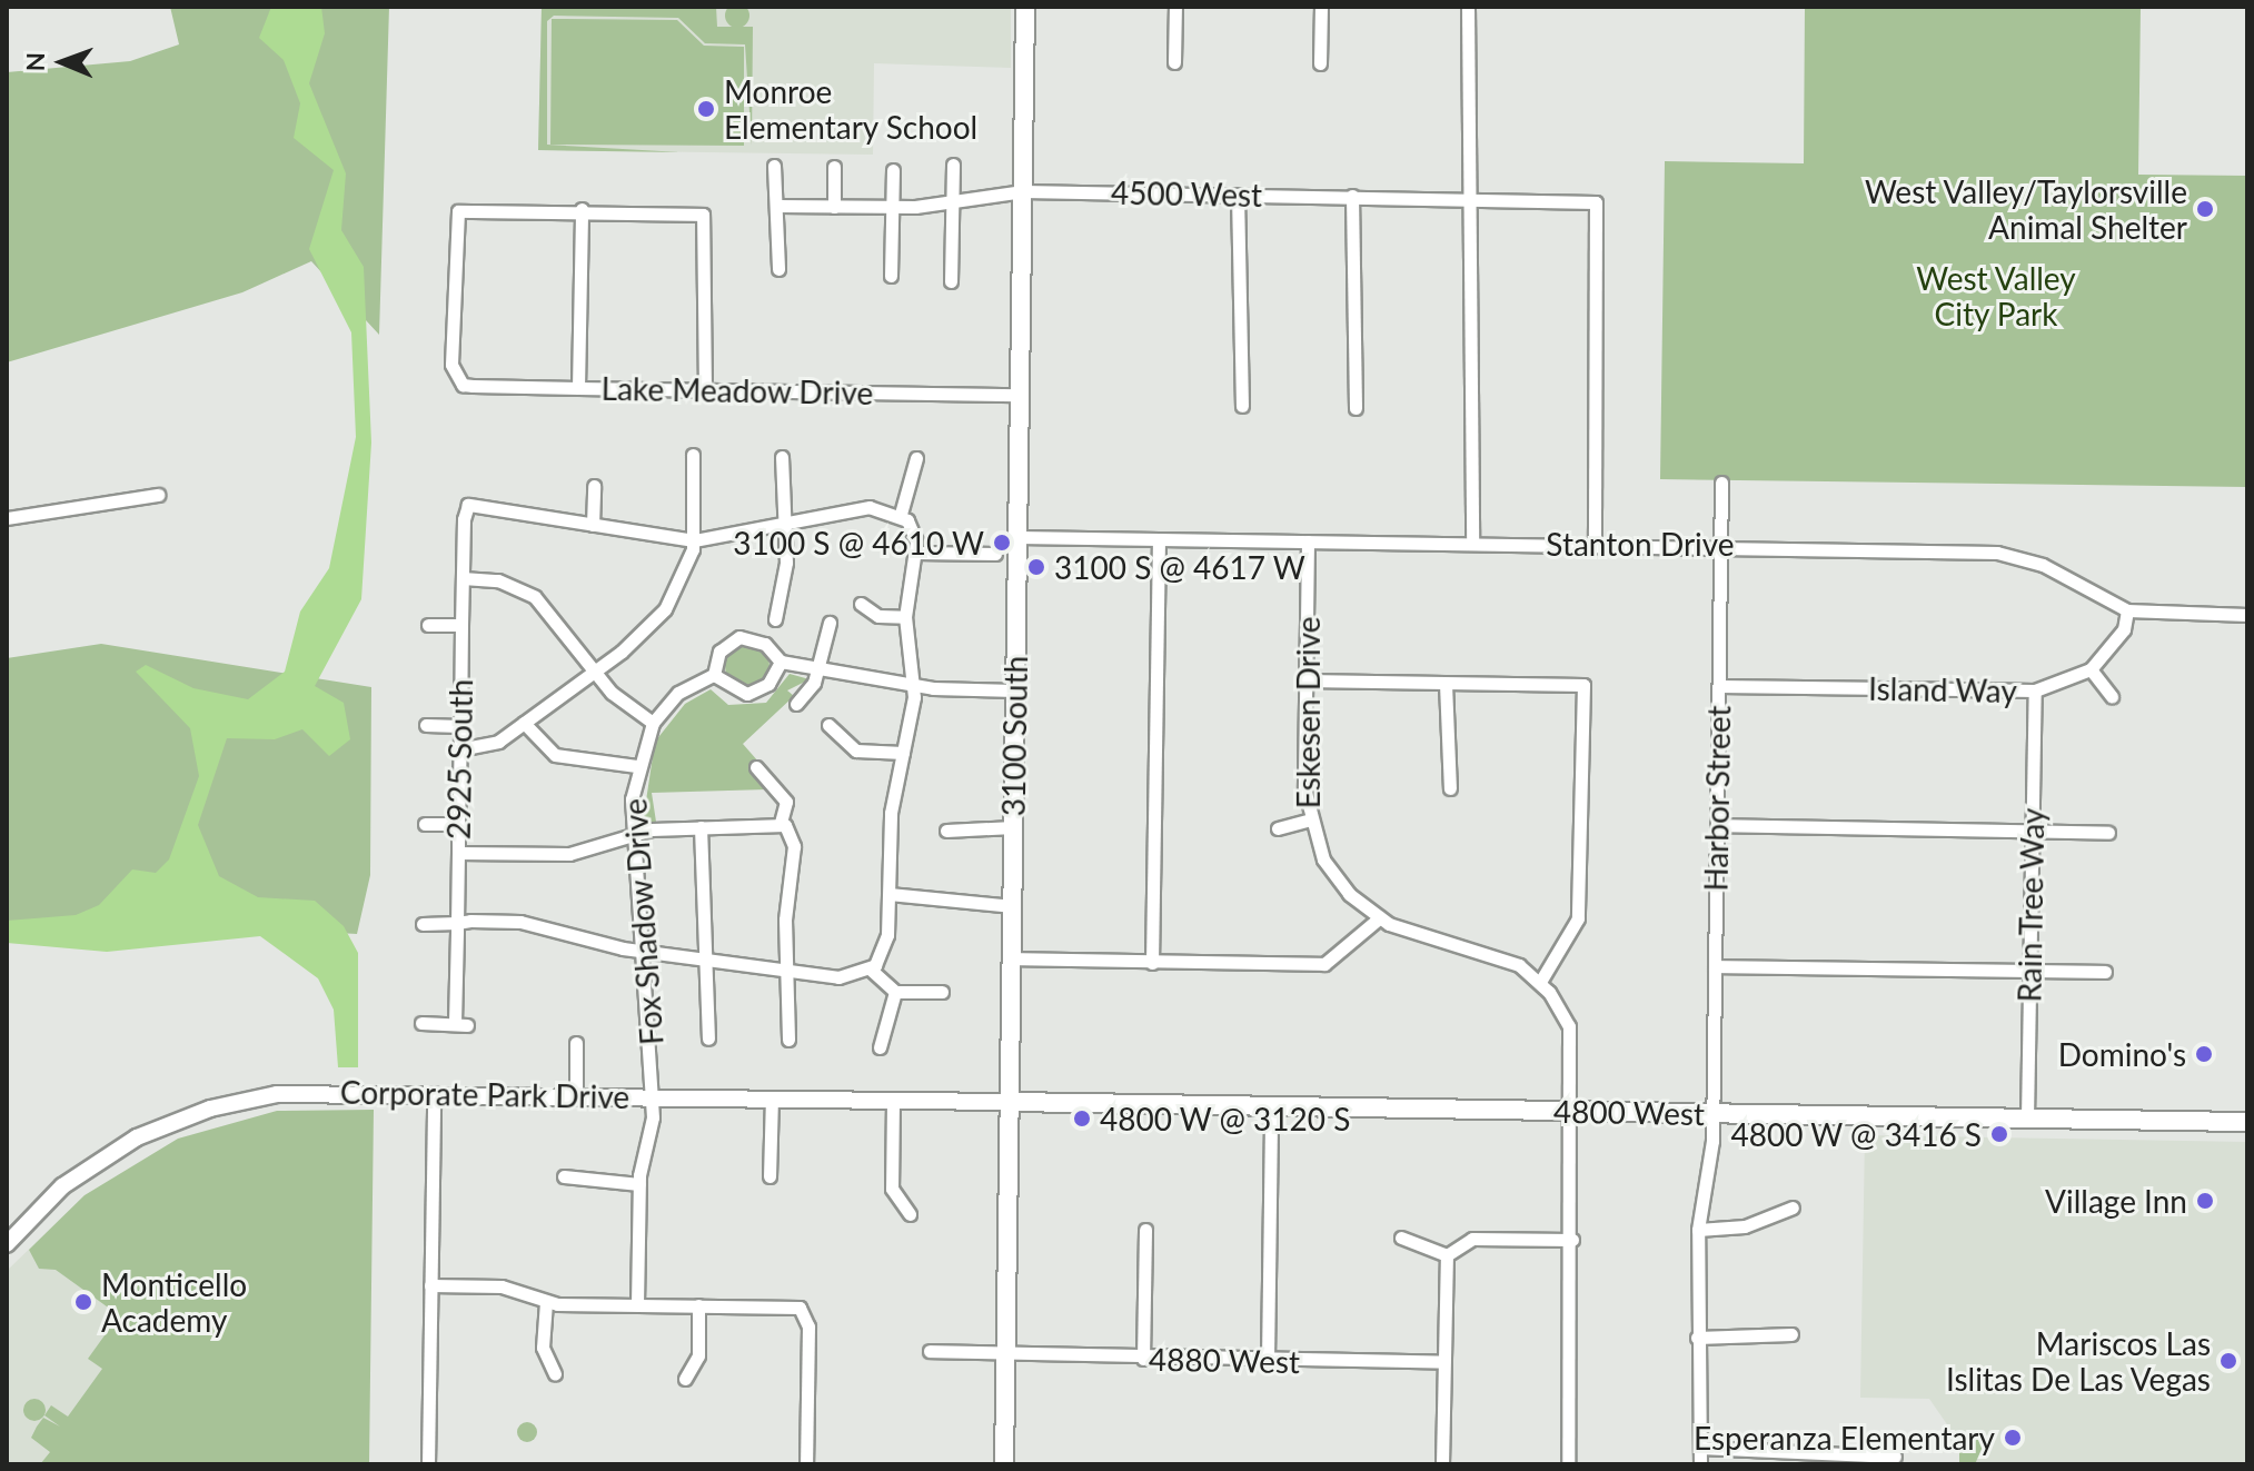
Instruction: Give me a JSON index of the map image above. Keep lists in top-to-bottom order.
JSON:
{
  "streets": {
    "main road": ["3100 South", "4800 West"],
    "street": [
      "4500 West",
      "Lake Meadow Drive",
      "Stanton Drive",
      "Island Way",
      "Eskesen Drive",
      "2925 South",
      "Harbor Street",
      "Rain Tree Way",
      "Fox Shadow Drive",
      "Corporate Park Drive",
      "4880 West"
    ]
  },
  "crossings": [
    ["4500 West", "Stanton Drive"],
    ["4500 West", "3100 South"],
    ["Lake Meadow Drive", "3100 South"],
    ["Stanton Drive", "Island Way"],
    ["Stanton Drive", "Eskesen Drive"],
    ["Stanton Drive", "3100 South"],
    ["Stanton Drive", "Harbor Street"],
    ["Island Way", "Harbor Street"],
    ["Island Way", "Rain Tree Way"],
    ["Eskesen Drive", "4800 West"],
    ["3100 South", "Fox Shadow Drive"],
    ["3100 South", "Corporate Park Drive"],
    ["3100 South", "4800 West"],
    ["3100 South", "4880 West"],
    ["Harbor Street", "4800 West"],
    ["Rain Tree Way", "4800 West"],
    ["Fox Shadow Drive", "Corporate Park Drive"],
    ["Corporate Park Drive", "4800 West"]
  ],
  "parks": ["West Valley City Park"],
  "places": [
    "Monroe Elementary School",
    "West Valley/Taylorsville Animal Shelter",
    "3100 S @ 4610 W",
    "3100 S @ 4617 W",
    "Domino's",
    "4800 W @ 3120 S",
    "4800 W @ 3416 S",
    "Village Inn",
    "Monticello Academy",
    "Mariscos Las Islitas De Las Vegas",
    "Esperanza Elementary"
  ],
  "north": "left"
}
